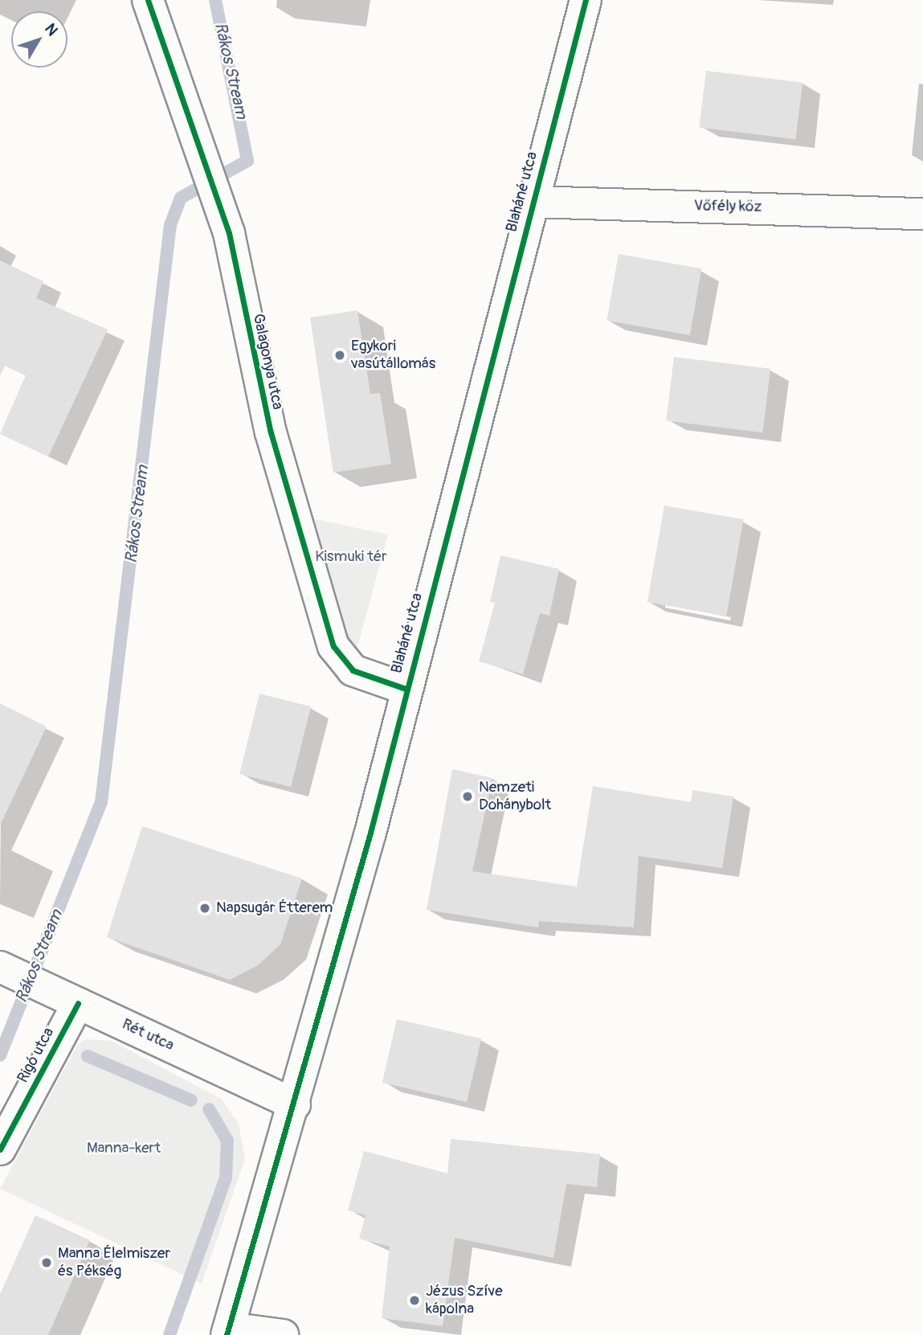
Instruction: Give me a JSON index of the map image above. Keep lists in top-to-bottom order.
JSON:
{
  "streets": {
    "street": [
      "Blaháné utca",
      "Vőfély köz",
      "Galagonya utca",
      "Rét utca",
      "Rigó utca"
    ]
  },
  "crossings": [
    ["Blaháné utca", "Vőfély köz"],
    ["Blaháné utca", "Galagonya utca"],
    ["Blaháné utca", "Rét utca"],
    ["Rét utca", "Rigó utca"]
  ],
  "water": ["Rákos Stream"],
  "parks": ["Kismuki tér", "Manna-kert"],
  "places": [
    "Egykori vasútállomás",
    "Nemzeti Dohánybolt",
    "Napsugár Étterem",
    "Manna Élelmiszer és Pékség",
    "Jézus Szíve kápolna"
  ],
  "north": "top right"
}
